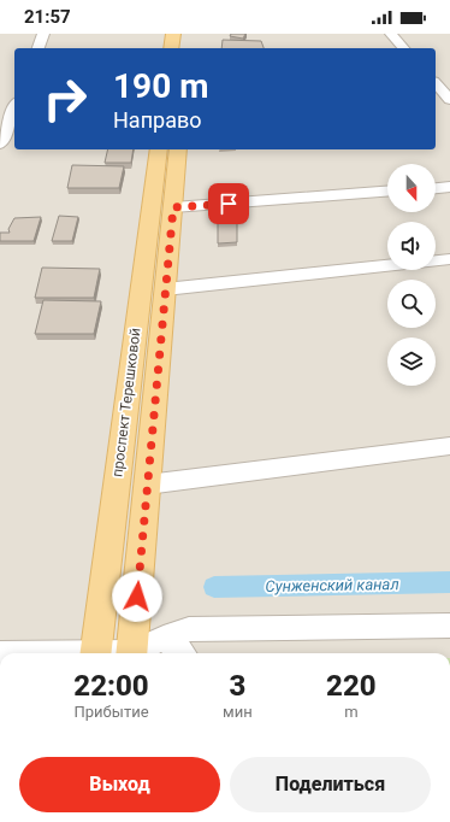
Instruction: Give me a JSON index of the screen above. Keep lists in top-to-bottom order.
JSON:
{
  "streets": {
    "main road": ["проспект Терешковой"]
  },
  "water": ["Сунженский канал"],
  "north": "bottom",
  "page": {
    "status": "21:57",
    "turn": ["190 m", "Направо"],
    "eta": [
      "22:00",
      "Прибытие",
      "3",
      "мин",
      "220",
      "m"
    ],
    "buttons": ["Выход", "Поделиться"]
  }
}
